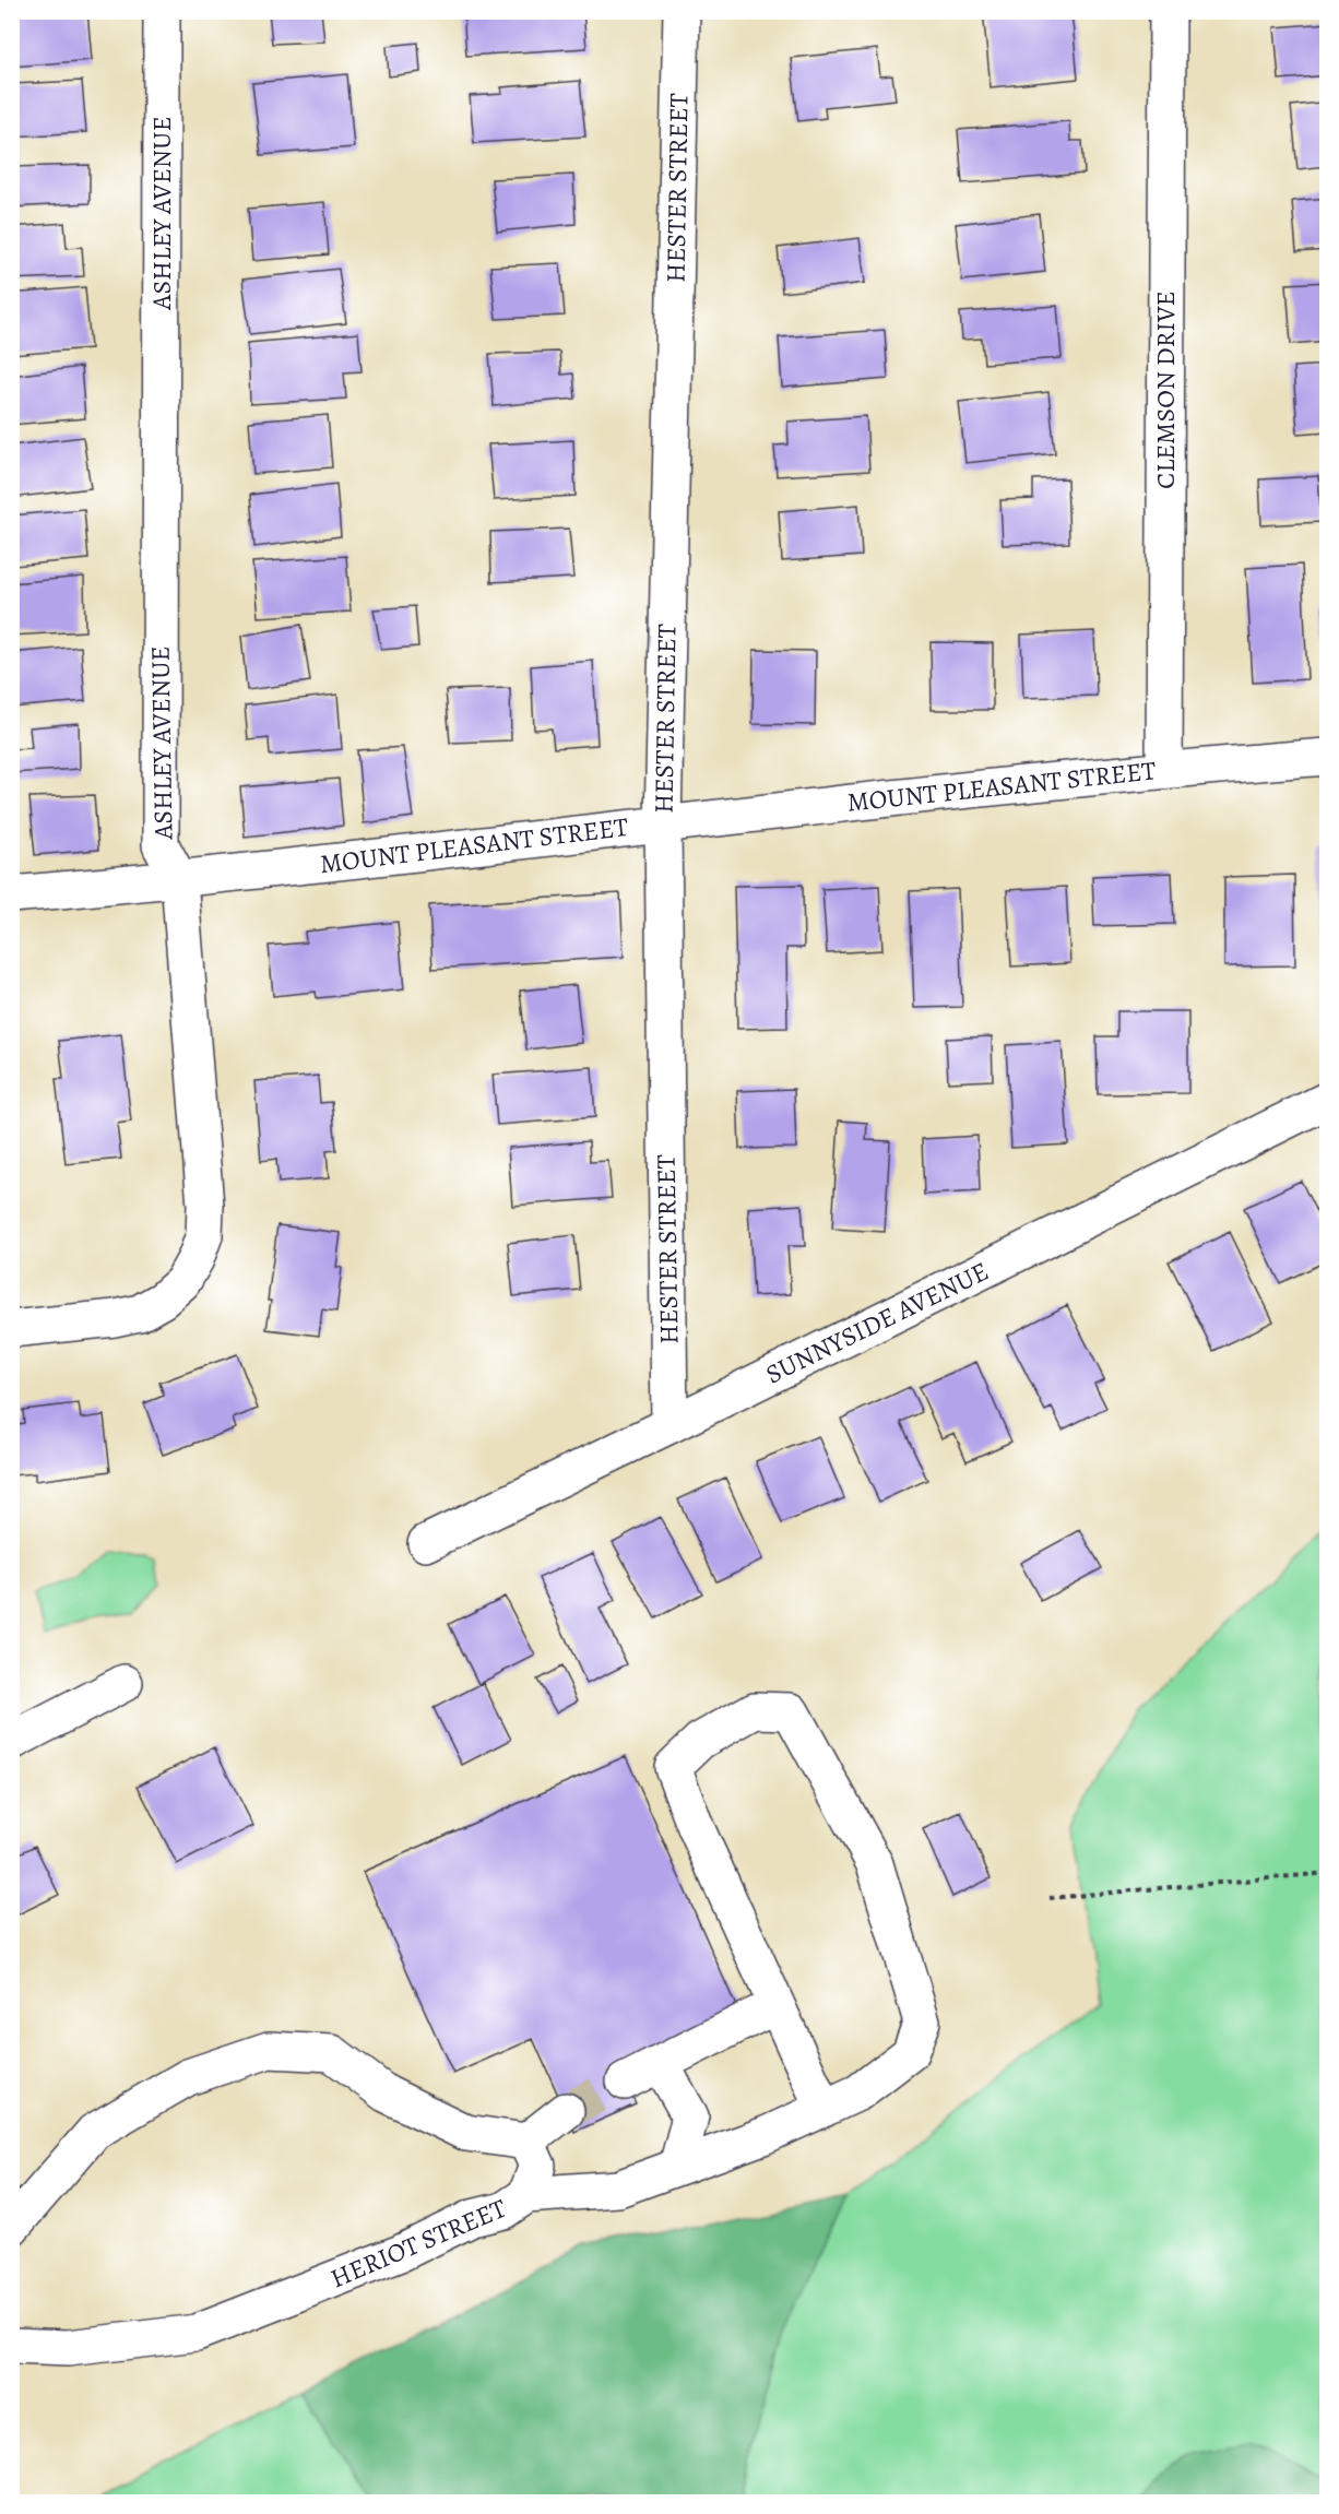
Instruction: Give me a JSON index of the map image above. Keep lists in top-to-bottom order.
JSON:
{
  "streets": {
    "street": [
      "HESTER STREET",
      "ASHLEY AVENUE",
      "CLEMSON DRIVE",
      "MOUNT PLEASANT STREET",
      "SUNNYSIDE AVENUE",
      "HERIOT STREET"
    ]
  },
  "crossings": [
    ["HESTER STREET", "MOUNT PLEASANT STREET"],
    ["HESTER STREET", "SUNNYSIDE AVENUE"],
    ["ASHLEY AVENUE", "MOUNT PLEASANT STREET"],
    ["CLEMSON DRIVE", "MOUNT PLEASANT STREET"]
  ]
}
